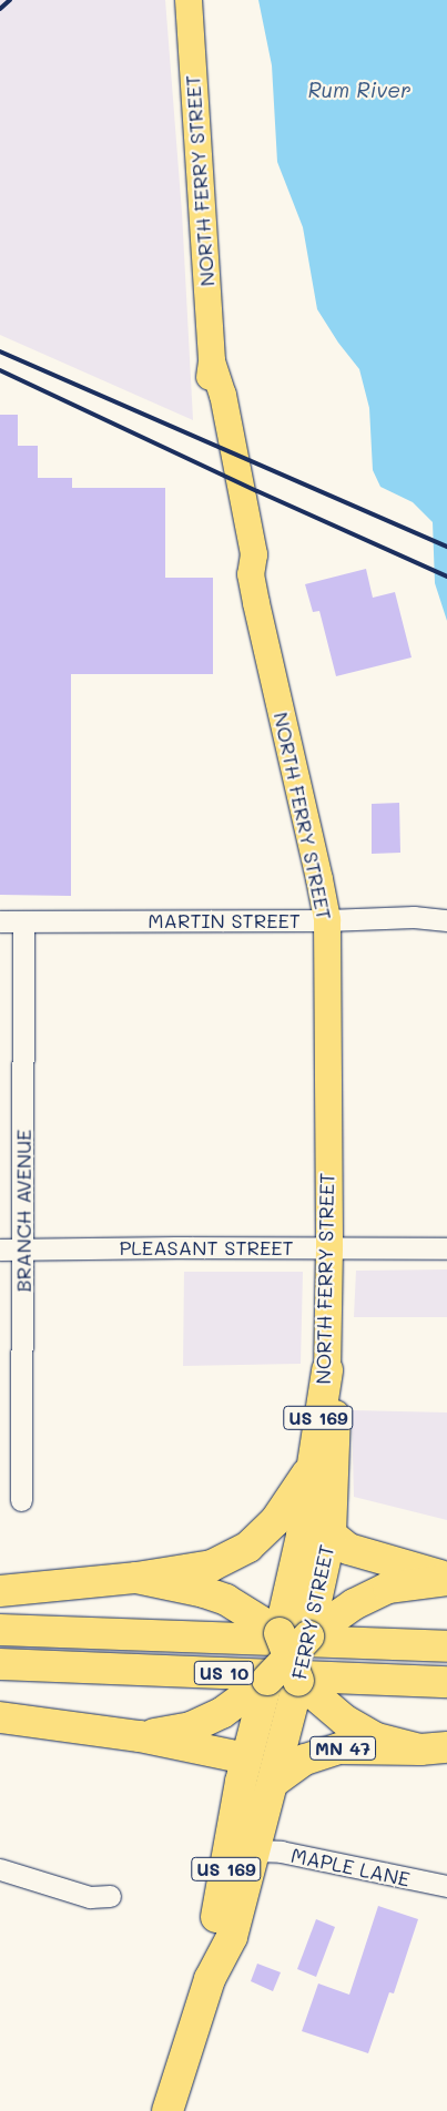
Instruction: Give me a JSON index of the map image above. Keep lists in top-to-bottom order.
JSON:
{
  "streets": {
    "highway": [
      "NORTH FERRY STREET",
      "US 169",
      "FERRY STREET",
      "US 10",
      "MN 47"
    ],
    "street": [
      "MARTIN STREET",
      "BRANCH AVENUE",
      "PLEASANT STREET",
      "MAPLE LANE"
    ]
  },
  "crossings": [
    ["NORTH FERRY STREET", "MARTIN STREET"],
    ["NORTH FERRY STREET", "PLEASANT STREET"],
    ["NORTH FERRY STREET", "US 169"],
    ["NORTH FERRY STREET", "FERRY STREET"],
    ["NORTH FERRY STREET", "MAPLE LANE"],
    ["MARTIN STREET", "BRANCH AVENUE"],
    ["BRANCH AVENUE", "PLEASANT STREET"],
    ["FERRY STREET", "MN 47"],
    ["FERRY STREET", "MAPLE LANE"]
  ],
  "water": ["Rum River"]
}
